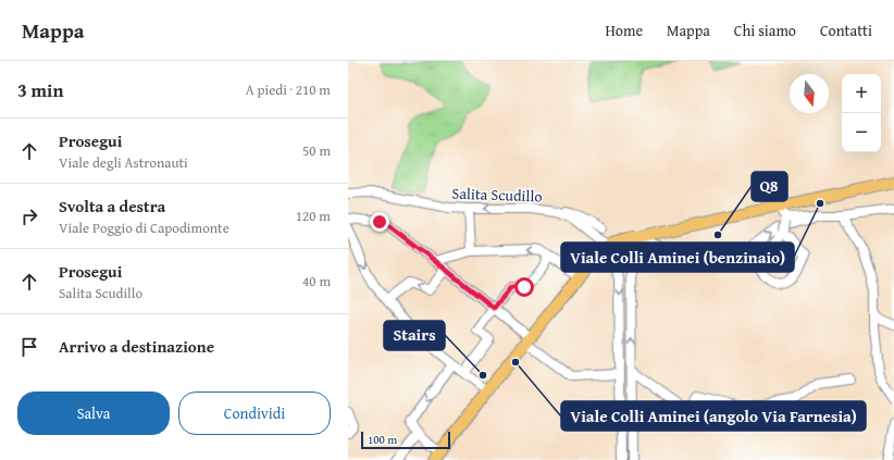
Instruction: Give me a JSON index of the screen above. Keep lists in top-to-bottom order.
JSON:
{
  "streets": {
    "street": ["Salita Scudillo"]
  },
  "places": [
    "Viale Colli Aminei (benzinaio)",
    "Q8",
    "Viale Colli Aminei (angolo Via Farnesia)",
    "Stairs"
  ],
  "scale_bar": "100 m",
  "north": "bottom",
  "page": {
    "header": "Mappa",
    "nav": [
      "Home",
      "Mappa",
      "Chi siamo",
      "Contatti"
    ],
    "heading": ["3 min", "A piedi · 210 m"],
    "map_buttons": ["+", "−"],
    "list": [
      ["Prosegui", "Viale degli Astronauti", "50 m"],
      ["Svolta a destra", "Viale Poggio di Capodimonte", "120 m"],
      ["Prosegui", "Salita Scudillo", "40 m"],
      "Arrivo a destinazione"
    ],
    "buttons": ["Salva", "Condividi"],
    "scale": "100 m"
  }
}
